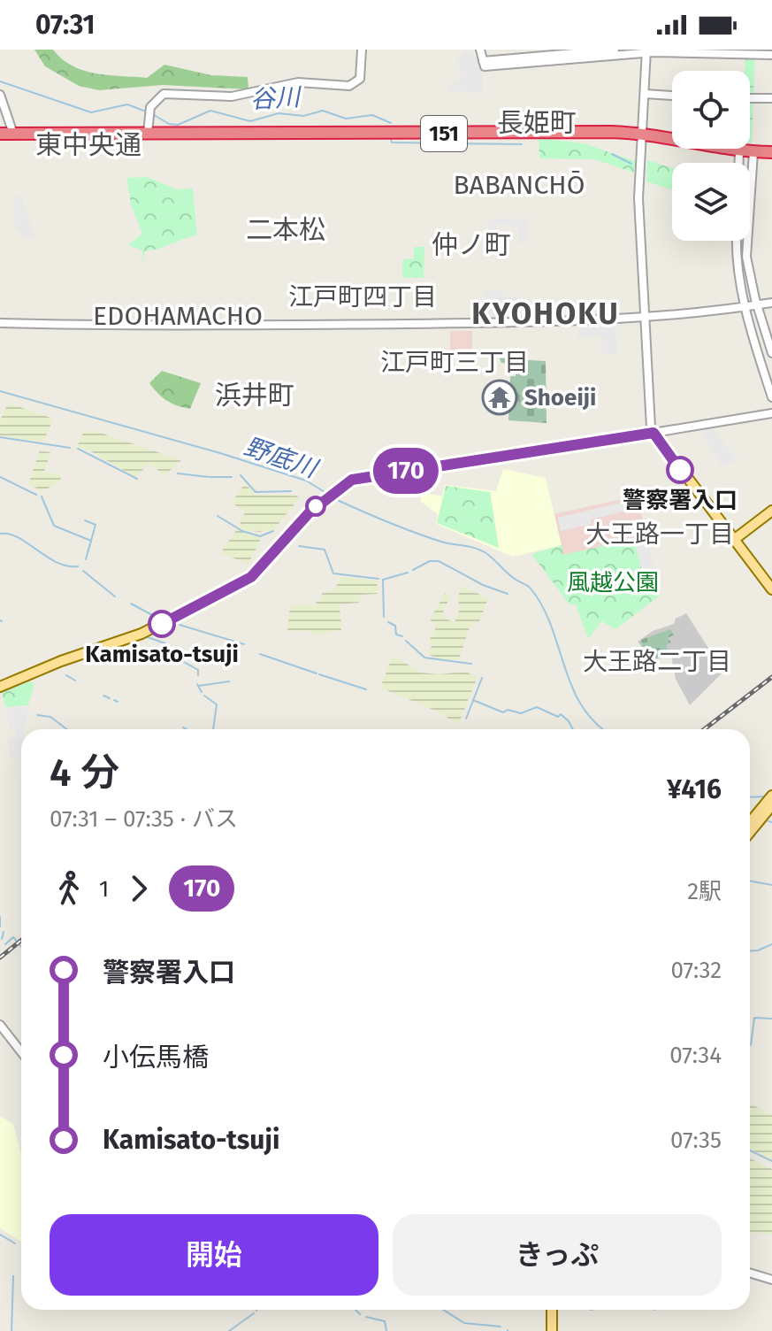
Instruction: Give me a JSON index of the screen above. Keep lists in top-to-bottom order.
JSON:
{
  "streets": {
    "highway": ["151"]
  },
  "districts": [
    "長姫町",
    "東中央通",
    "BABANCHŌ",
    "二本松",
    "仲ノ町",
    "江戸町四丁目",
    "KYOHOKU",
    "EDOHAMACHO",
    "江戸町三丁目",
    "浜井町",
    "大王路一丁目",
    "大王路二丁目"
  ],
  "water": ["谷川", "野底川"],
  "parks": ["風越公園"],
  "places": {
    "temple": ["Shoeiji"],
    "other": ["警察署入口", "Kamisato-tsuji"]
  },
  "lines": ["bus line 170"],
  "page": {
    "status": "07:31",
    "on_map": "170",
    "heading": ["4 分", "07:31 – 07:35 · バス", "¥416"],
    "legs": ["1", "170", "2駅"],
    "list": [
      {
        "name": "警察署入口",
        "value": "07:32"
      },
      {
        "name": "小伝馬橋",
        "value": "07:34"
      },
      {
        "name": "Kamisato-tsuji",
        "value": "07:35"
      }
    ],
    "buttons": ["開始", "きっぷ"]
  }
}
